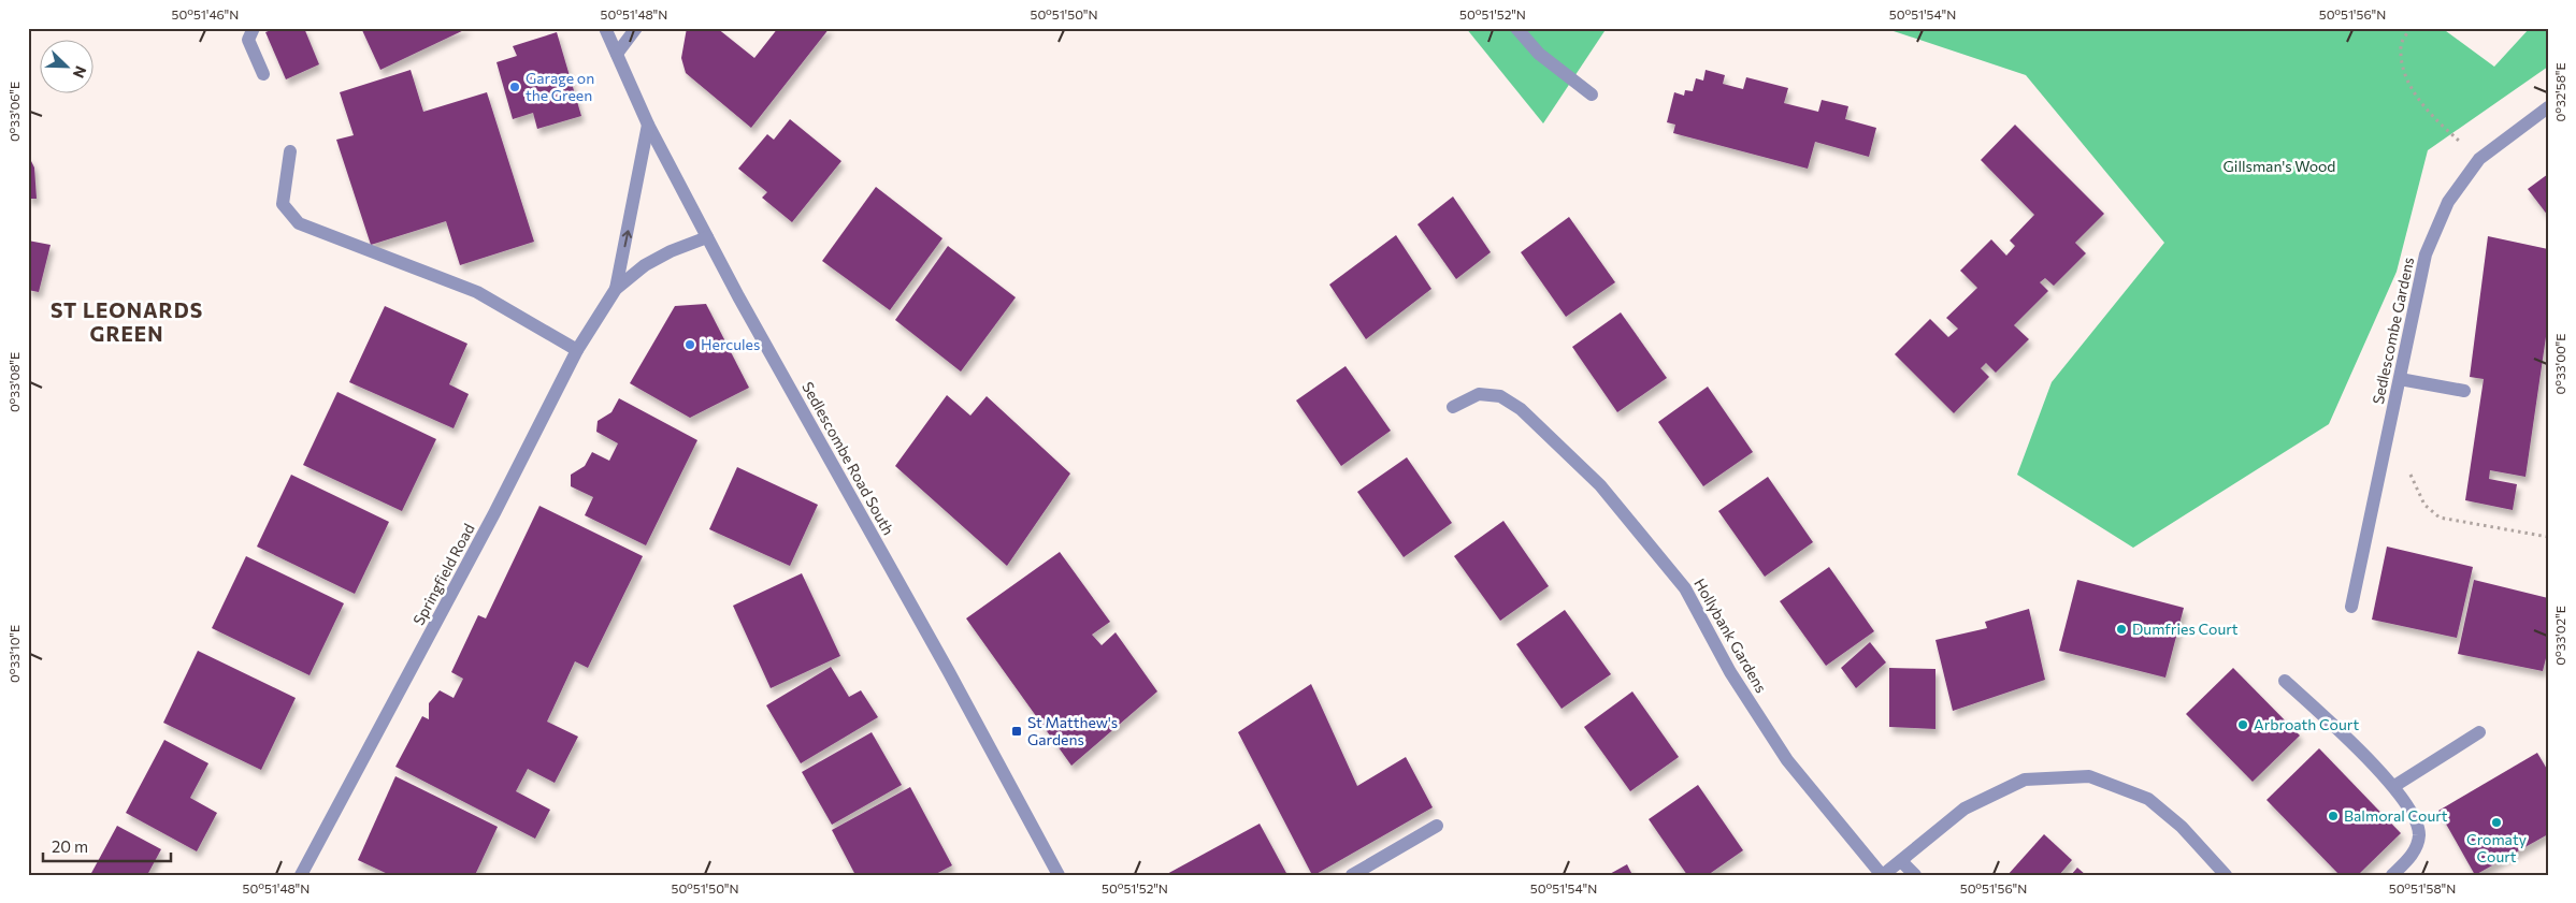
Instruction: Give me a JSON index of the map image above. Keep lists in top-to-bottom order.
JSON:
{
  "streets": {
    "street": [
      "Sedlescombe Gardens",
      "Sedlescombe Road South",
      "Springfield Road",
      "Hollybank Gardens"
    ]
  },
  "crossings": [
    ["Sedlescombe Road South", "Springfield Road"]
  ],
  "districts": ["ST LEONARDS GREEN"],
  "parks": ["Gillsman's Wood"],
  "places": {
    "other": [
      "Garage on the Green",
      "Hercules",
      "Dumfries Court",
      "Arbroath Court",
      "Balmoral Court",
      "Cromaty Court"
    ],
    "transit": ["St Matthew's Gardens"]
  },
  "scale_bar": "20 m",
  "north": "bottom right",
  "coordinates": [
    "50°51'46\"N",
    "50°51'48\"N",
    "50°51'50\"N",
    "50°51'52\"N",
    "50°51'54\"N",
    "50°51'56\"N",
    "0°32'58\"E",
    "0°33'06\"E",
    "0°33'00\"E",
    "0°33'08\"E",
    "0°33'02\"E",
    "0°33'10\"E",
    "50°51'58\"N"
  ]
}
